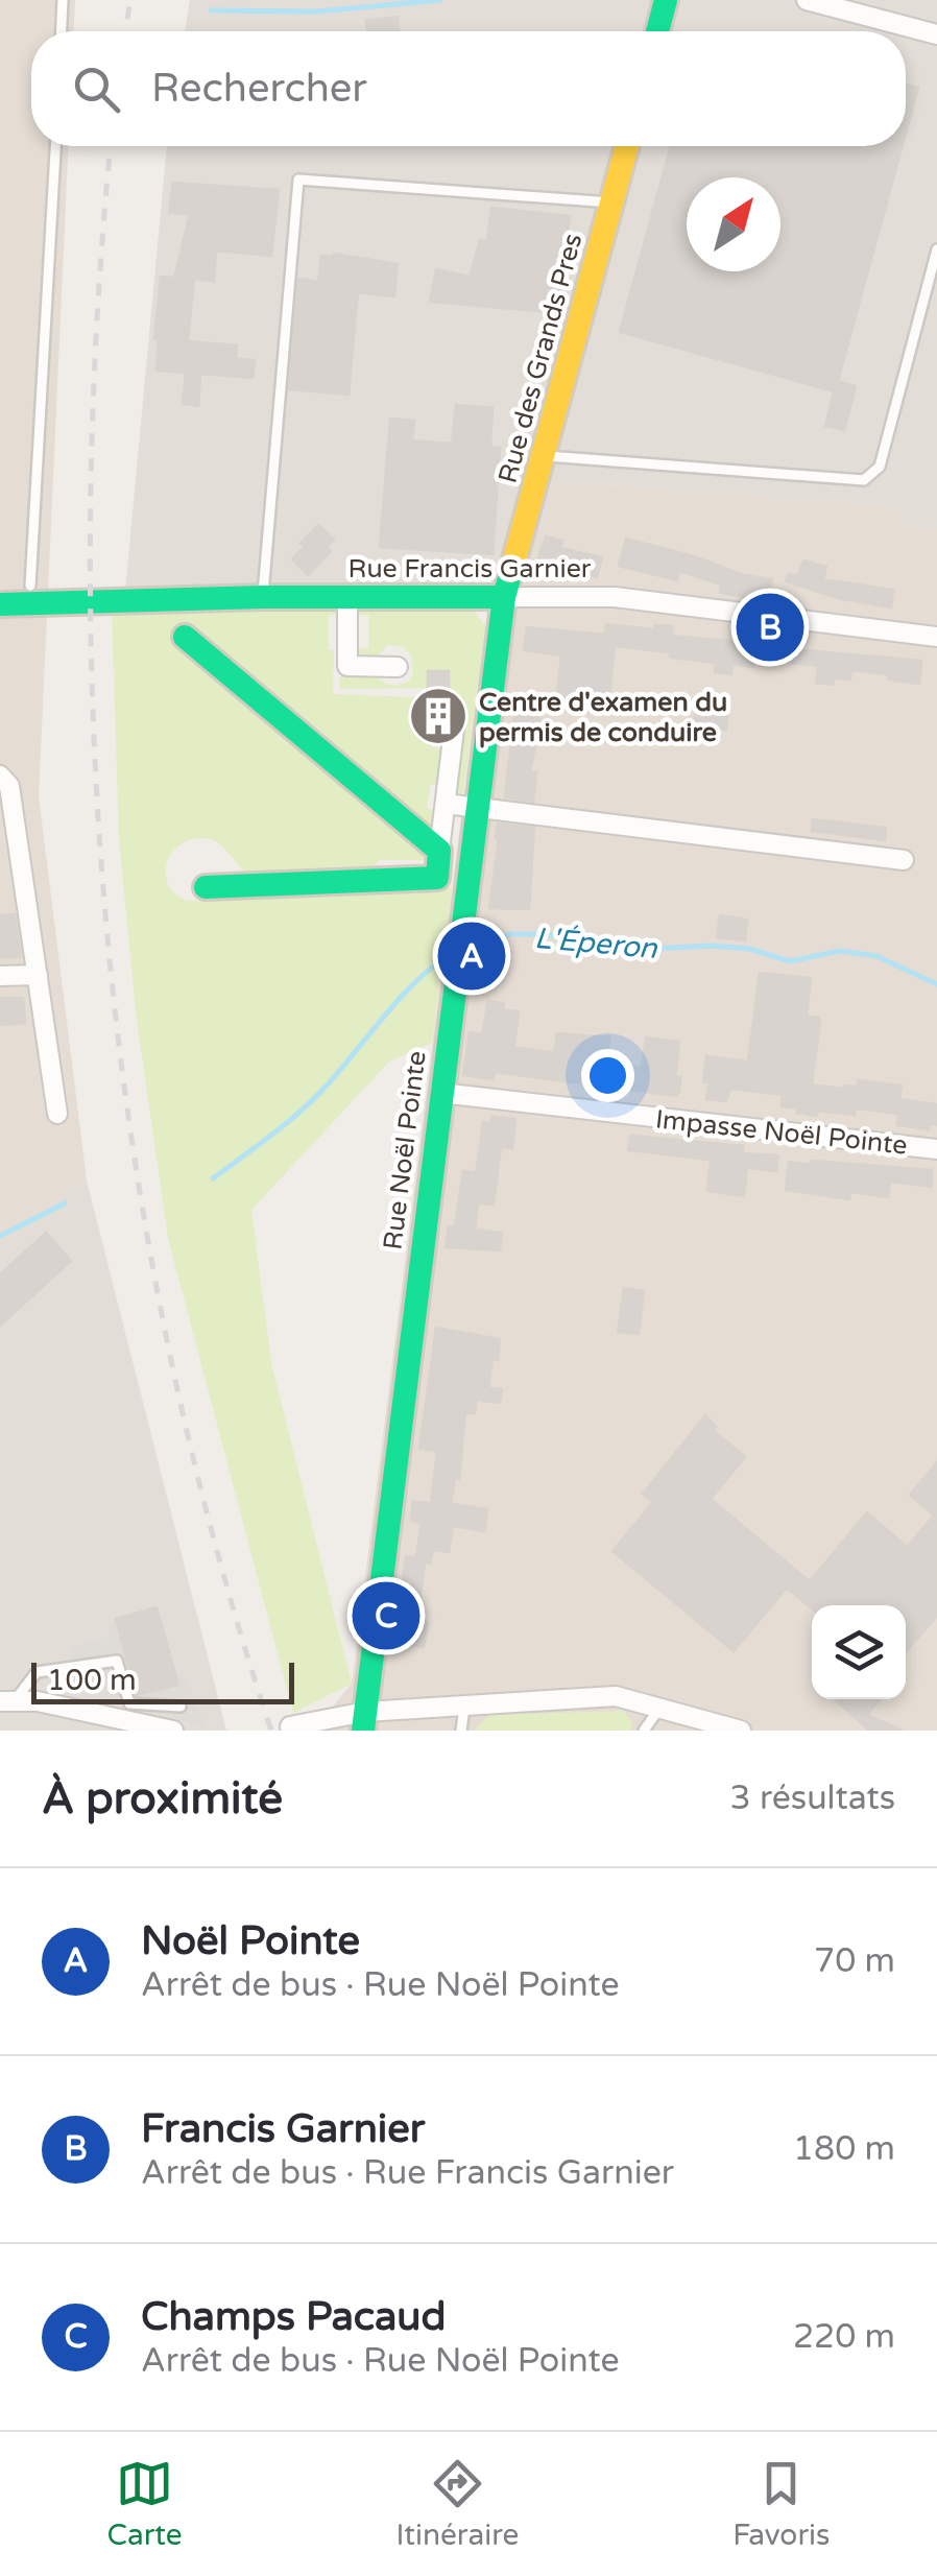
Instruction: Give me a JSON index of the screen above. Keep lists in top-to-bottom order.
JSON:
{
  "streets": {
    "street": [
      "Rue des Grands Pres",
      "Rue Francis Garnier",
      "Impasse Noël Pointe",
      "Rue Noël Pointe"
    ]
  },
  "crossings": [
    ["Rue des Grands Pres", "Rue Francis Garnier"],
    ["Rue des Grands Pres", "Rue Noël Pointe"],
    ["Rue Francis Garnier", "Rue Noël Pointe"],
    ["Impasse Noël Pointe", "Rue Noël Pointe"]
  ],
  "water": ["L'Éperon"],
  "places": {
    "building": ["Centre d'examen du permis de conduire"]
  },
  "scale_bar": "100 m",
  "north": "top right",
  "page": {
    "search": "Rechercher",
    "pins": ["B", "A", "C"],
    "scale": "100 m",
    "heading": ["À proximité", "3 résultats"],
    "list": [
      {
        "mark": "A",
        "name": "Noël Pointe",
        "note": "Arrêt de bus · Rue Noël Pointe",
        "value": "70 m"
      },
      {
        "mark": "B",
        "name": "Francis Garnier",
        "note": "Arrêt de bus · Rue Francis Garnier",
        "value": "180 m"
      },
      {
        "mark": "C",
        "name": "Champs Pacaud",
        "note": "Arrêt de bus · Rue Noël Pointe",
        "value": "220 m"
      }
    ],
    "nav": ["Carte", "Itinéraire", "Favoris"]
  }
}
